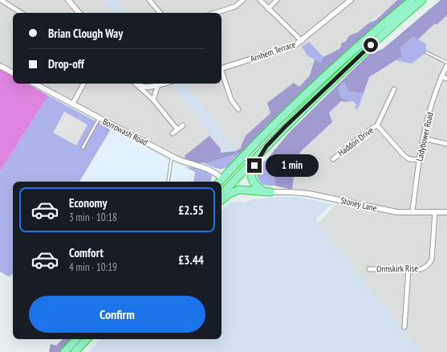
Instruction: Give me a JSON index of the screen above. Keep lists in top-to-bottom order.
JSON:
{
  "streets": {
    "street": [
      "Arnhem Terrace",
      "Borrowash Road",
      "Ladybower Road",
      "Haddon Drive",
      "Stoney Lane",
      "Ormskirk Rise"
    ]
  },
  "crossings": [
    ["Ladybower Road", "Stoney Lane"],
    ["Stoney Lane", "Ormskirk Rise"]
  ],
  "page": {
    "banner": ["Brian Clough Way", "Drop-off"],
    "bubble": "1 min",
    "list": [
      {
        "name": "Economy",
        "note": "3 min · 10:18",
        "value": "£2.55"
      },
      {
        "name": "Comfort",
        "note": "4 min · 10:19",
        "value": "£3.44"
      }
    ],
    "buttons": "Confirm"
  }
}
